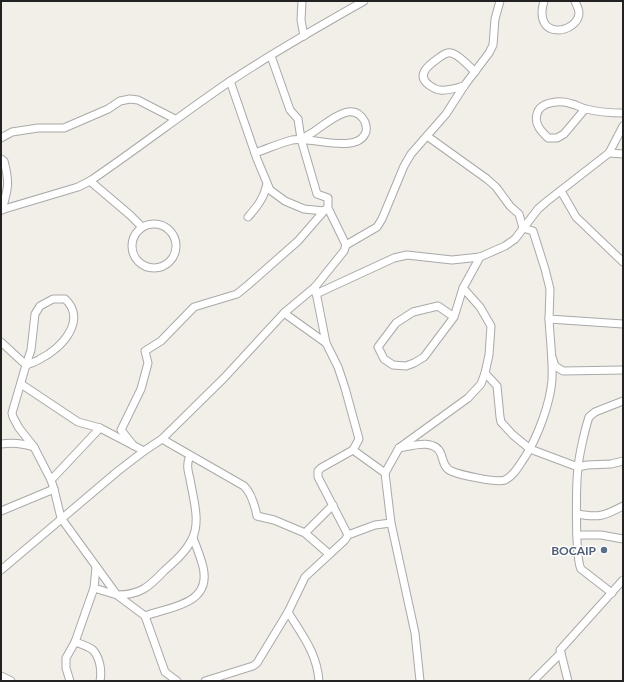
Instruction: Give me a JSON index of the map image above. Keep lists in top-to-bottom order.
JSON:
{
  "places": ["BOCAIP"]
}
